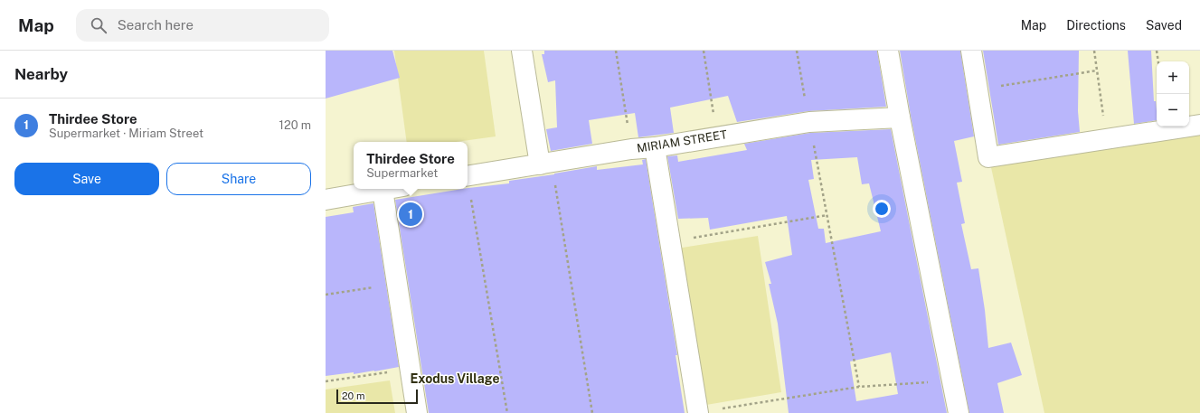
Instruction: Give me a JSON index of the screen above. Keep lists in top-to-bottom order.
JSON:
{
  "streets": {
    "street": ["MIRIAM STREET"]
  },
  "districts": ["Exodus Village"],
  "scale_bar": "20 m",
  "page": {
    "header": "Map",
    "search": "Search here",
    "nav": ["Map", "Directions", "Saved"],
    "heading": "Nearby",
    "map_buttons": ["+", "−"],
    "list": [
      {
        "mark": "1",
        "name": "Thirdee Store",
        "note": "Supermarket · Miriam Street",
        "value": "120 m"
      }
    ],
    "popup": ["Thirdee Store", "Supermarket"],
    "buttons": ["Save", "Share"],
    "pins": "1",
    "scale": "20 m"
  }
}
